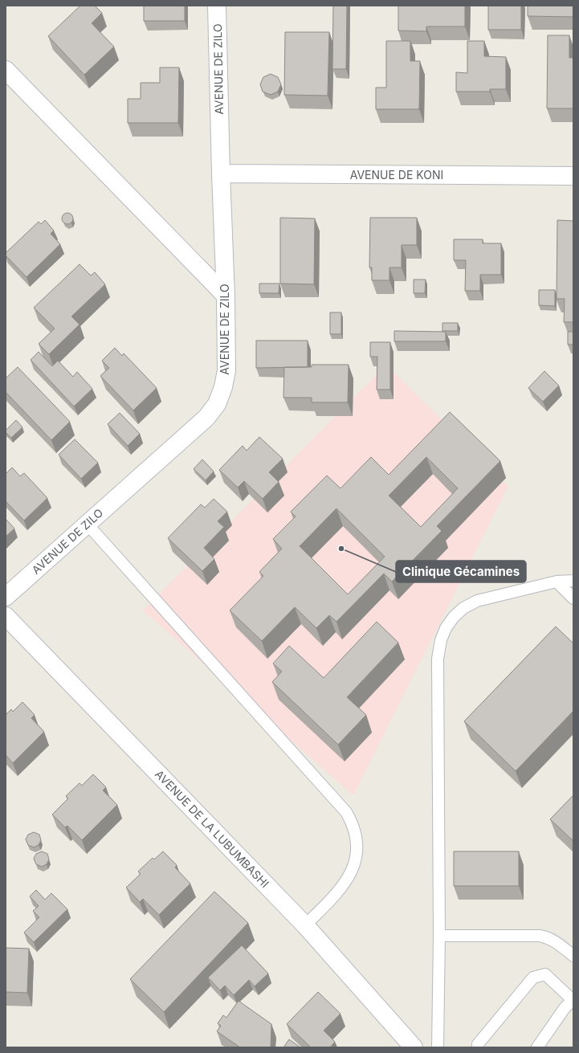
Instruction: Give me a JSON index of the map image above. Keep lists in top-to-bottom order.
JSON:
{
  "streets": {
    "street": ["AVENUE DE ZILO", "AVENUE DE KONI", "AVENUE DE LA LUBUMBASHI"]
  },
  "crossings": [
    ["AVENUE DE ZILO", "AVENUE DE KONI"]
  ],
  "places": ["Clinique Gécamines"]
}
